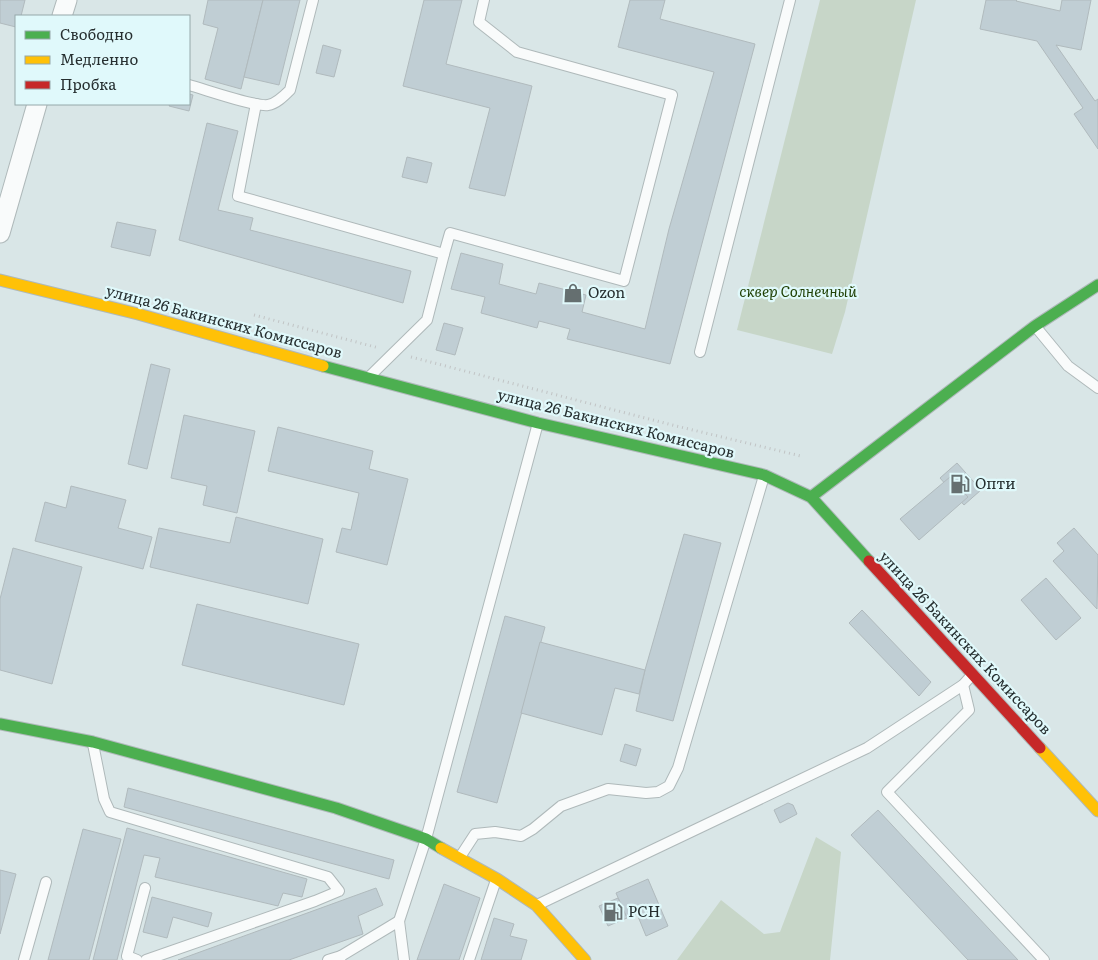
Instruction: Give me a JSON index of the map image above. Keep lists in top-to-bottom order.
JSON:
{
  "streets": {
    "main road": ["улица 26 Бакинских Комиссаров"]
  },
  "parks": ["сквер Солнечный"],
  "places": {
    "shop": ["Ozon"],
    "fuel station": ["Опти", "РСН"]
  },
  "legend": ["Свободно", "Медленно", "Пробка"]
}
